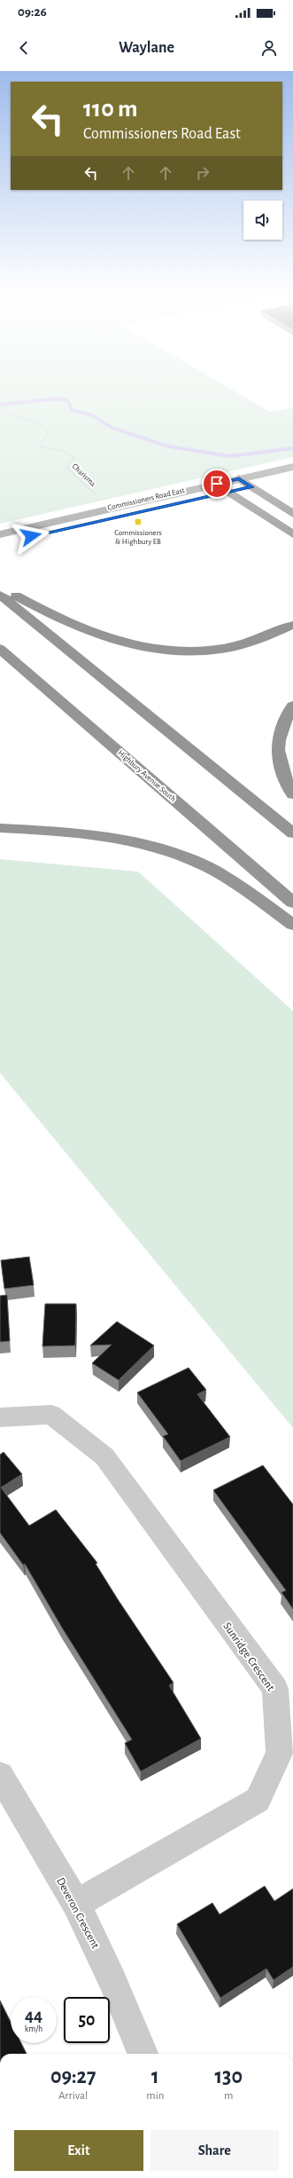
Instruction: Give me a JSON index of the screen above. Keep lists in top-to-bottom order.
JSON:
{
  "streets": {
    "highway": ["Highbury Avenue South"],
    "main road": ["Commissioners Road East"],
    "street": ["Sunridge Crescent", "Deveron Crescent"],
    "path": ["Charisma"]
  },
  "crossings": [
    ["Sunridge Crescent", "Deveron Crescent"]
  ],
  "places": {
    "transit": ["Commissioners & Highbury EB"]
  },
  "page": {
    "status": "09:26",
    "header": "Waylane",
    "turn": ["110 m", "Commissioners Road East"],
    "speed": "44 km/h",
    "limit": "50",
    "eta": [
      "09:27",
      "Arrival",
      "1",
      "min",
      "130",
      "m"
    ],
    "buttons": ["Exit", "Share"]
  }
}
